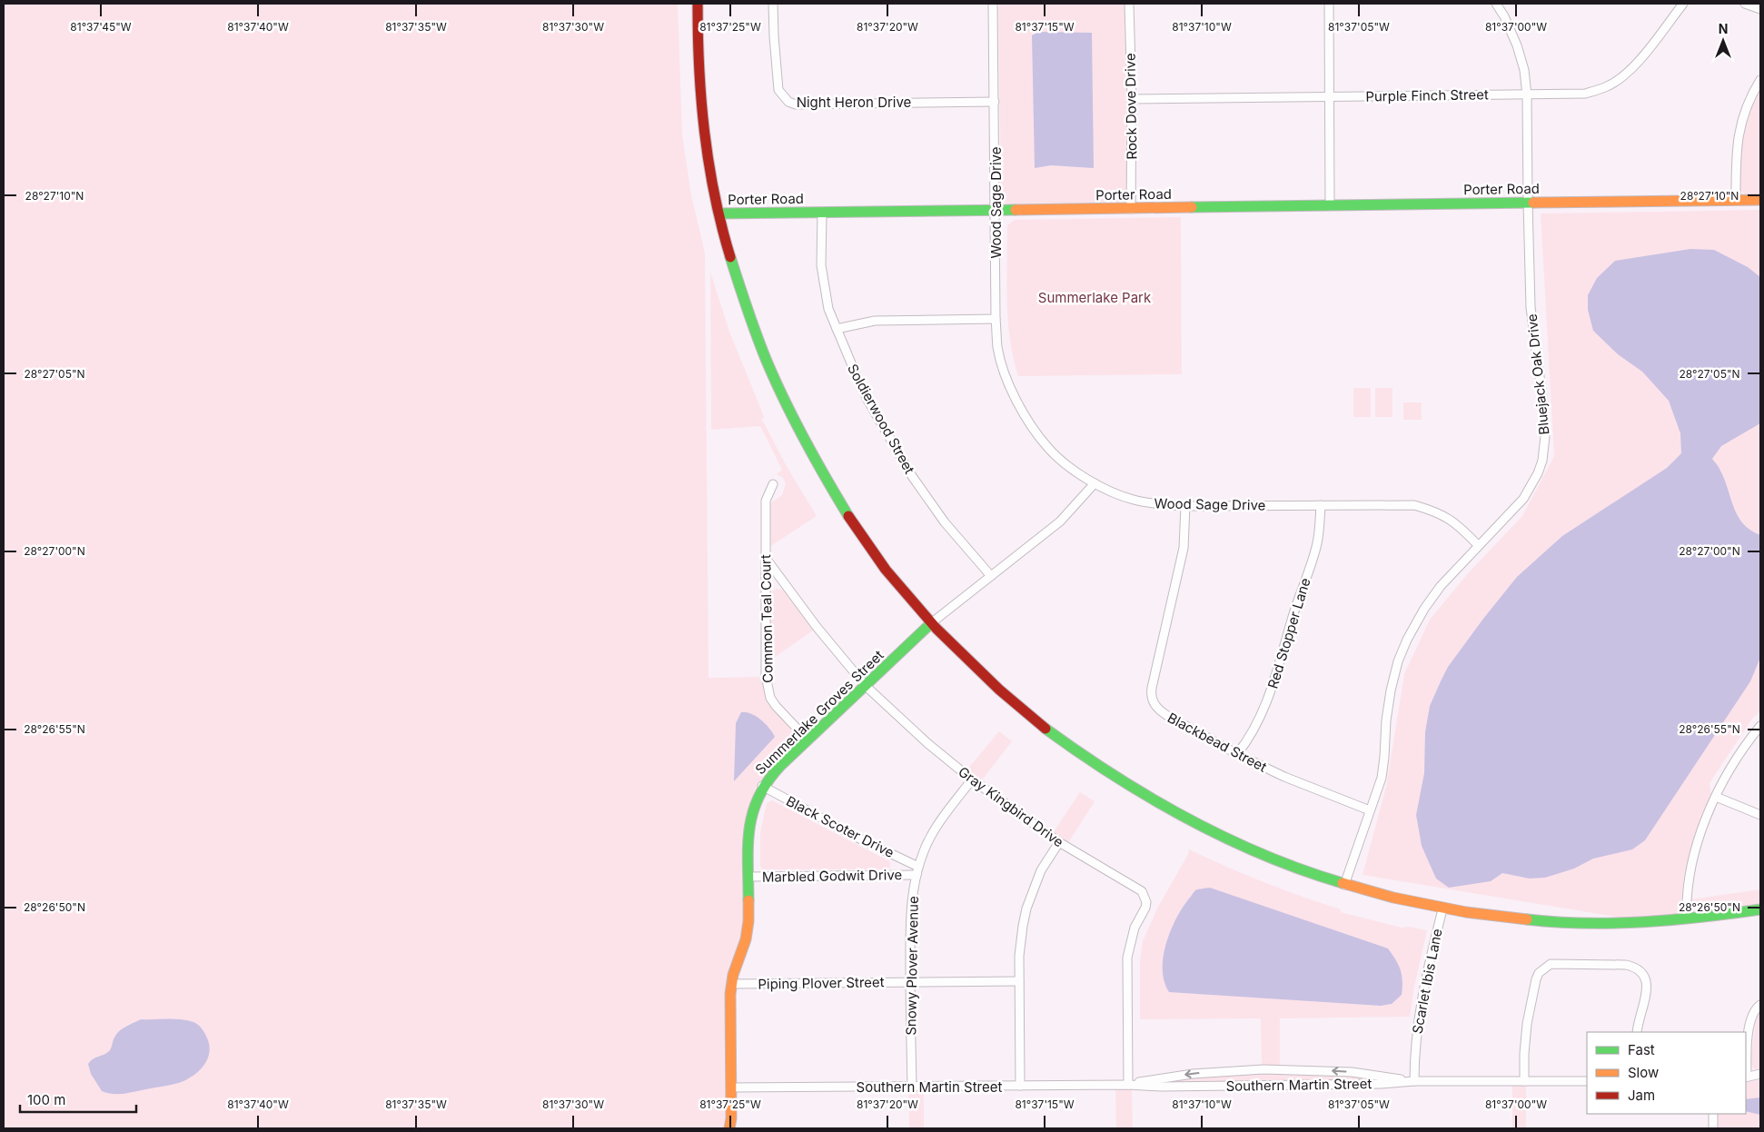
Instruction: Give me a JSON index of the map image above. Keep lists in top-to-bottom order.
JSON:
{
  "streets": {
    "street": [
      "Purple Finch Street",
      "Night Heron Drive",
      "Rock Dove Drive",
      "Porter Road",
      "Wood Sage Drive",
      "Bluejack Oak Drive",
      "Soldierwood Street",
      "Common Teal Court",
      "Red Stopper Lane",
      "Summerlake Groves Street",
      "Blackbead Street",
      "Gray Kingbird Drive",
      "Black Scoter Drive",
      "Marbled Godwit Drive",
      "Snowy Plover Avenue",
      "Scarlet Ibis Lane",
      "Piping Plover Street",
      "Southern Martin Street"
    ]
  },
  "crossings": [
    ["Purple Finch Street", "Rock Dove Drive"],
    ["Purple Finch Street", "Bluejack Oak Drive"],
    ["Night Heron Drive", "Wood Sage Drive"],
    ["Rock Dove Drive", "Porter Road"],
    ["Porter Road", "Wood Sage Drive"],
    ["Porter Road", "Bluejack Oak Drive"],
    ["Porter Road", "Soldierwood Street"],
    ["Wood Sage Drive", "Bluejack Oak Drive"],
    ["Wood Sage Drive", "Red Stopper Lane"],
    ["Wood Sage Drive", "Summerlake Groves Street"],
    ["Wood Sage Drive", "Blackbead Street"],
    ["Bluejack Oak Drive", "Blackbead Street"],
    ["Soldierwood Street", "Summerlake Groves Street"],
    ["Common Teal Court", "Summerlake Groves Street"],
    ["Common Teal Court", "Gray Kingbird Drive"],
    ["Red Stopper Lane", "Blackbead Street"],
    ["Summerlake Groves Street", "Gray Kingbird Drive"],
    ["Summerlake Groves Street", "Black Scoter Drive"],
    ["Summerlake Groves Street", "Marbled Godwit Drive"],
    ["Summerlake Groves Street", "Piping Plover Street"],
    ["Summerlake Groves Street", "Southern Martin Street"],
    ["Gray Kingbird Drive", "Snowy Plover Avenue"],
    ["Gray Kingbird Drive", "Southern Martin Street"],
    ["Black Scoter Drive", "Marbled Godwit Drive"],
    ["Black Scoter Drive", "Snowy Plover Avenue"],
    ["Marbled Godwit Drive", "Snowy Plover Avenue"],
    ["Snowy Plover Avenue", "Piping Plover Street"],
    ["Snowy Plover Avenue", "Southern Martin Street"],
    ["Scarlet Ibis Lane", "Southern Martin Street"]
  ],
  "parks": ["Summerlake Park"],
  "legend": ["Fast", "Slow", "Jam"],
  "scale_bar": "100 m",
  "north": "top",
  "coordinates": [
    "81°37'45\"W",
    "81°37'40\"W",
    "81°37'35\"W",
    "81°37'30\"W",
    "81°37'25\"W",
    "81°37'20\"W",
    "81°37'15\"W",
    "81°37'10\"W",
    "81°37'05\"W",
    "81°37'00\"W",
    "28°27'10\"N",
    "28°27'05\"N",
    "28°27'00\"N",
    "28°26'55\"N",
    "28°26'50\"N"
  ]
}
